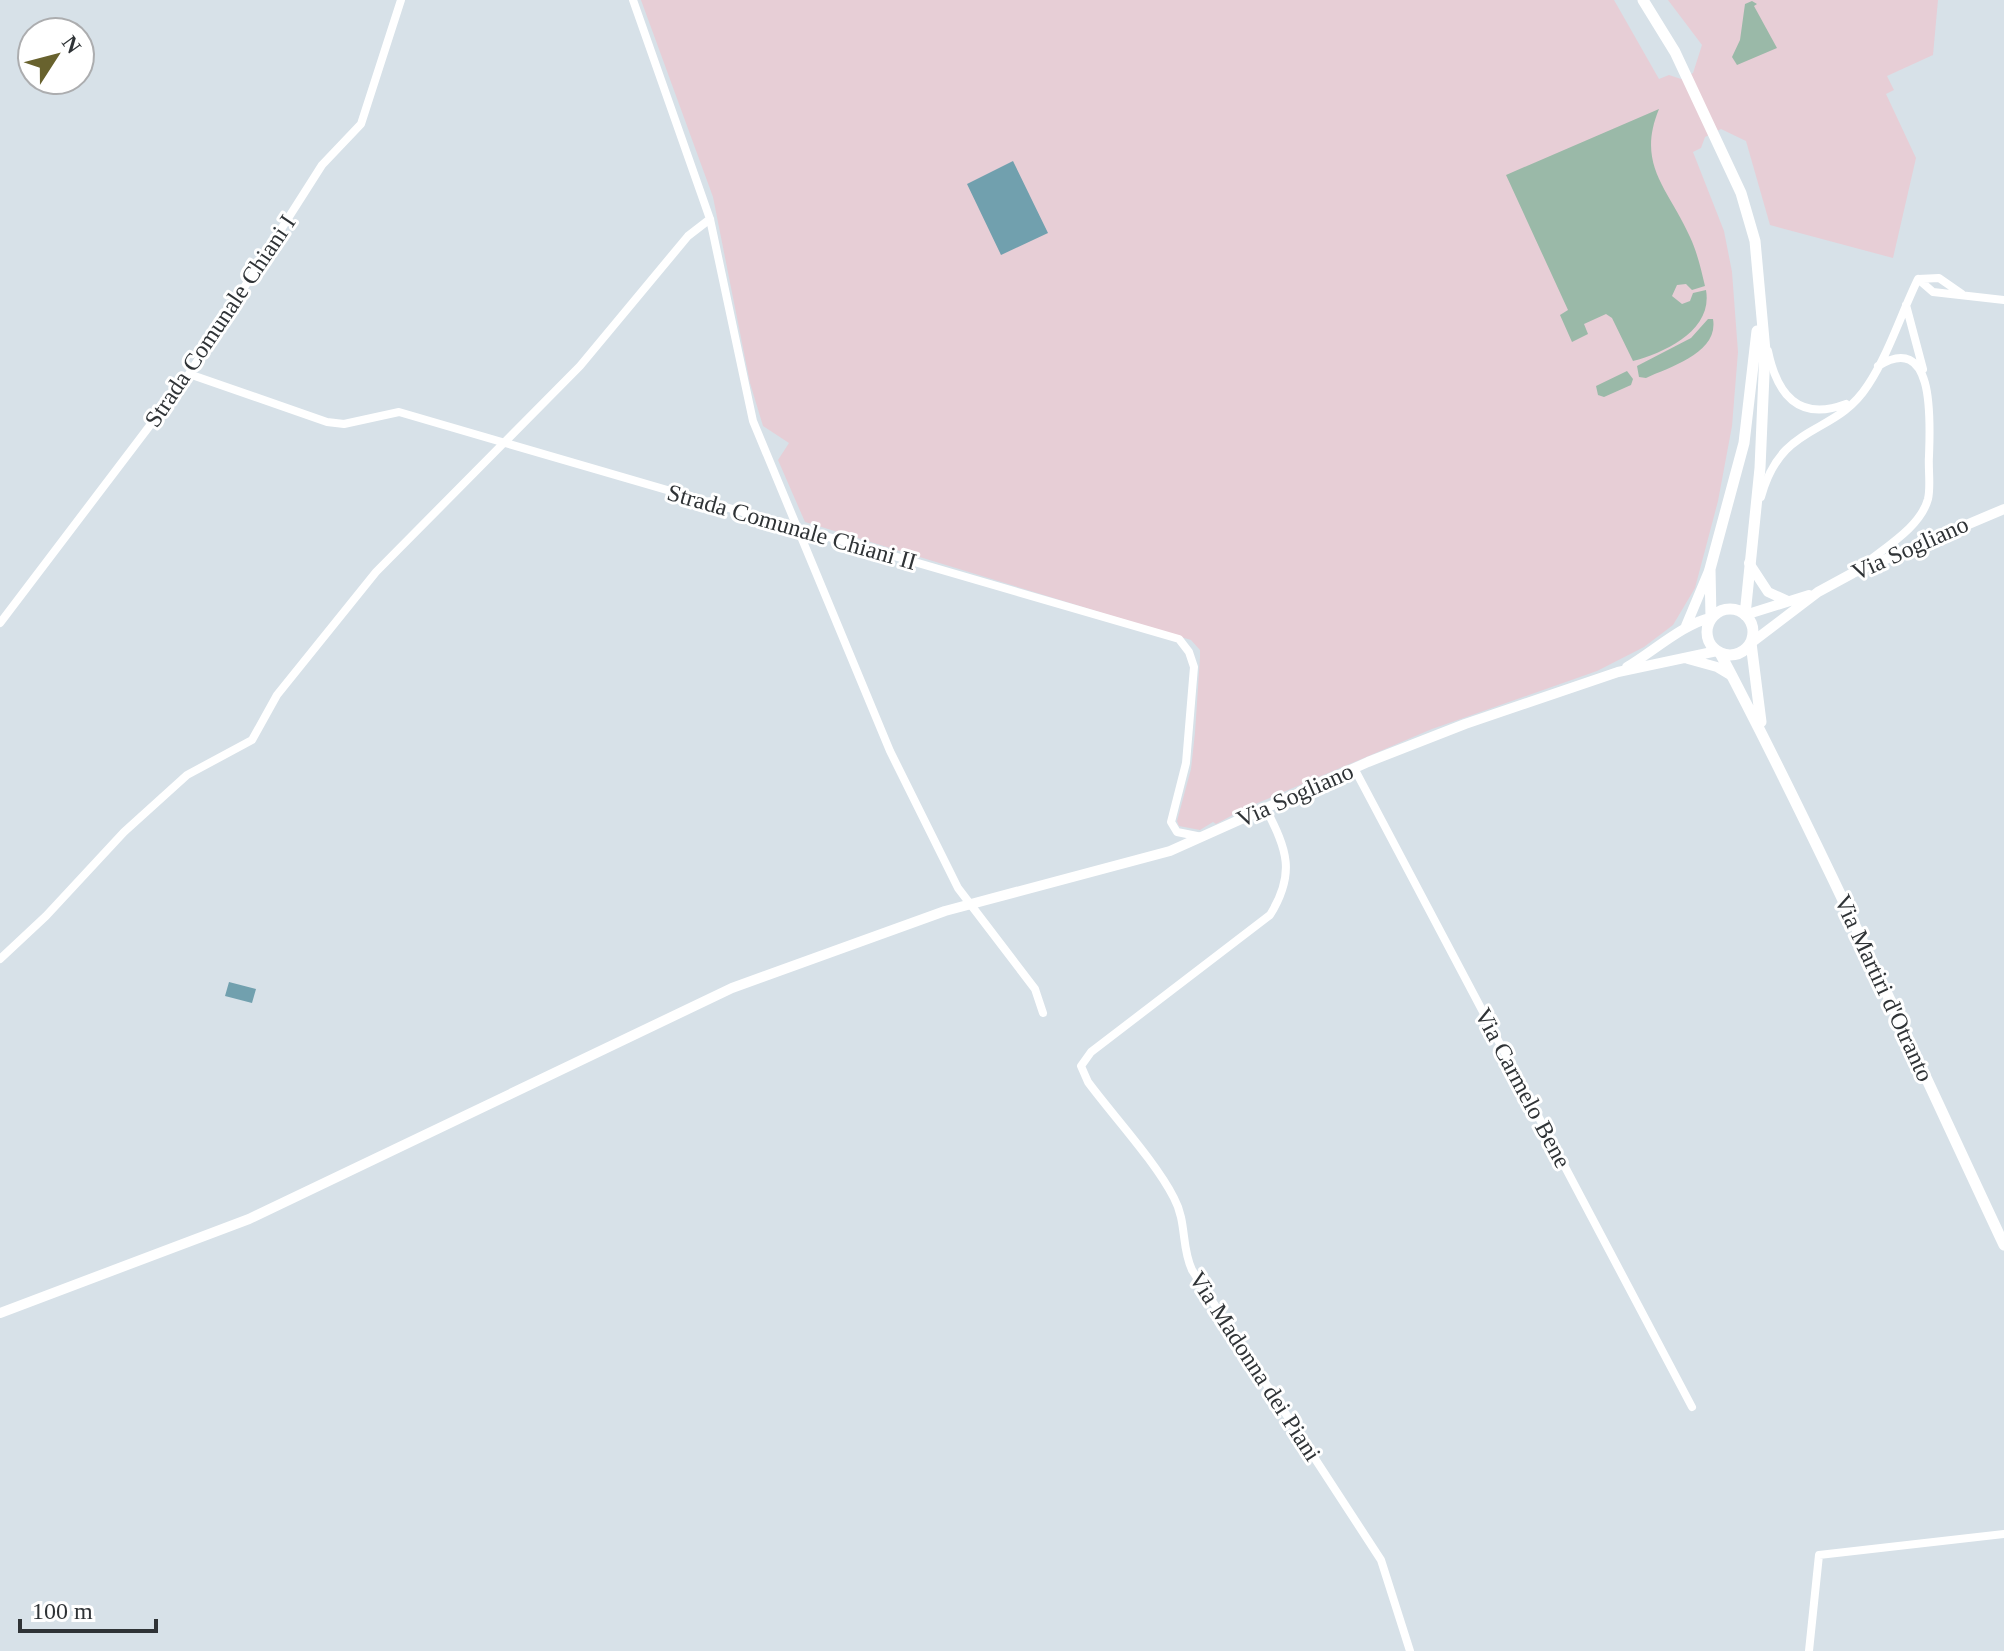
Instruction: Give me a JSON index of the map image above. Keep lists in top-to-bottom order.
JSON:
{
  "streets": {
    "main road": ["Via Sogliano", "Via Martiri d'Otranto"],
    "street": [
      "Strada Comunale Chiani I",
      "Strada Comunale Chiani II",
      "Via Carmelo Bene",
      "Via Madonna dei Piani"
    ]
  },
  "crossings": [
    ["Strada Comunale Chiani I", "Strada Comunale Chiani II"],
    ["Strada Comunale Chiani II", "Via Sogliano"],
    ["Via Sogliano", "Via Martiri d'Otranto"],
    ["Via Sogliano", "Via Carmelo Bene"],
    ["Via Sogliano", "Via Madonna dei Piani"]
  ],
  "scale_bar": "100 m",
  "north": "top right"
}
